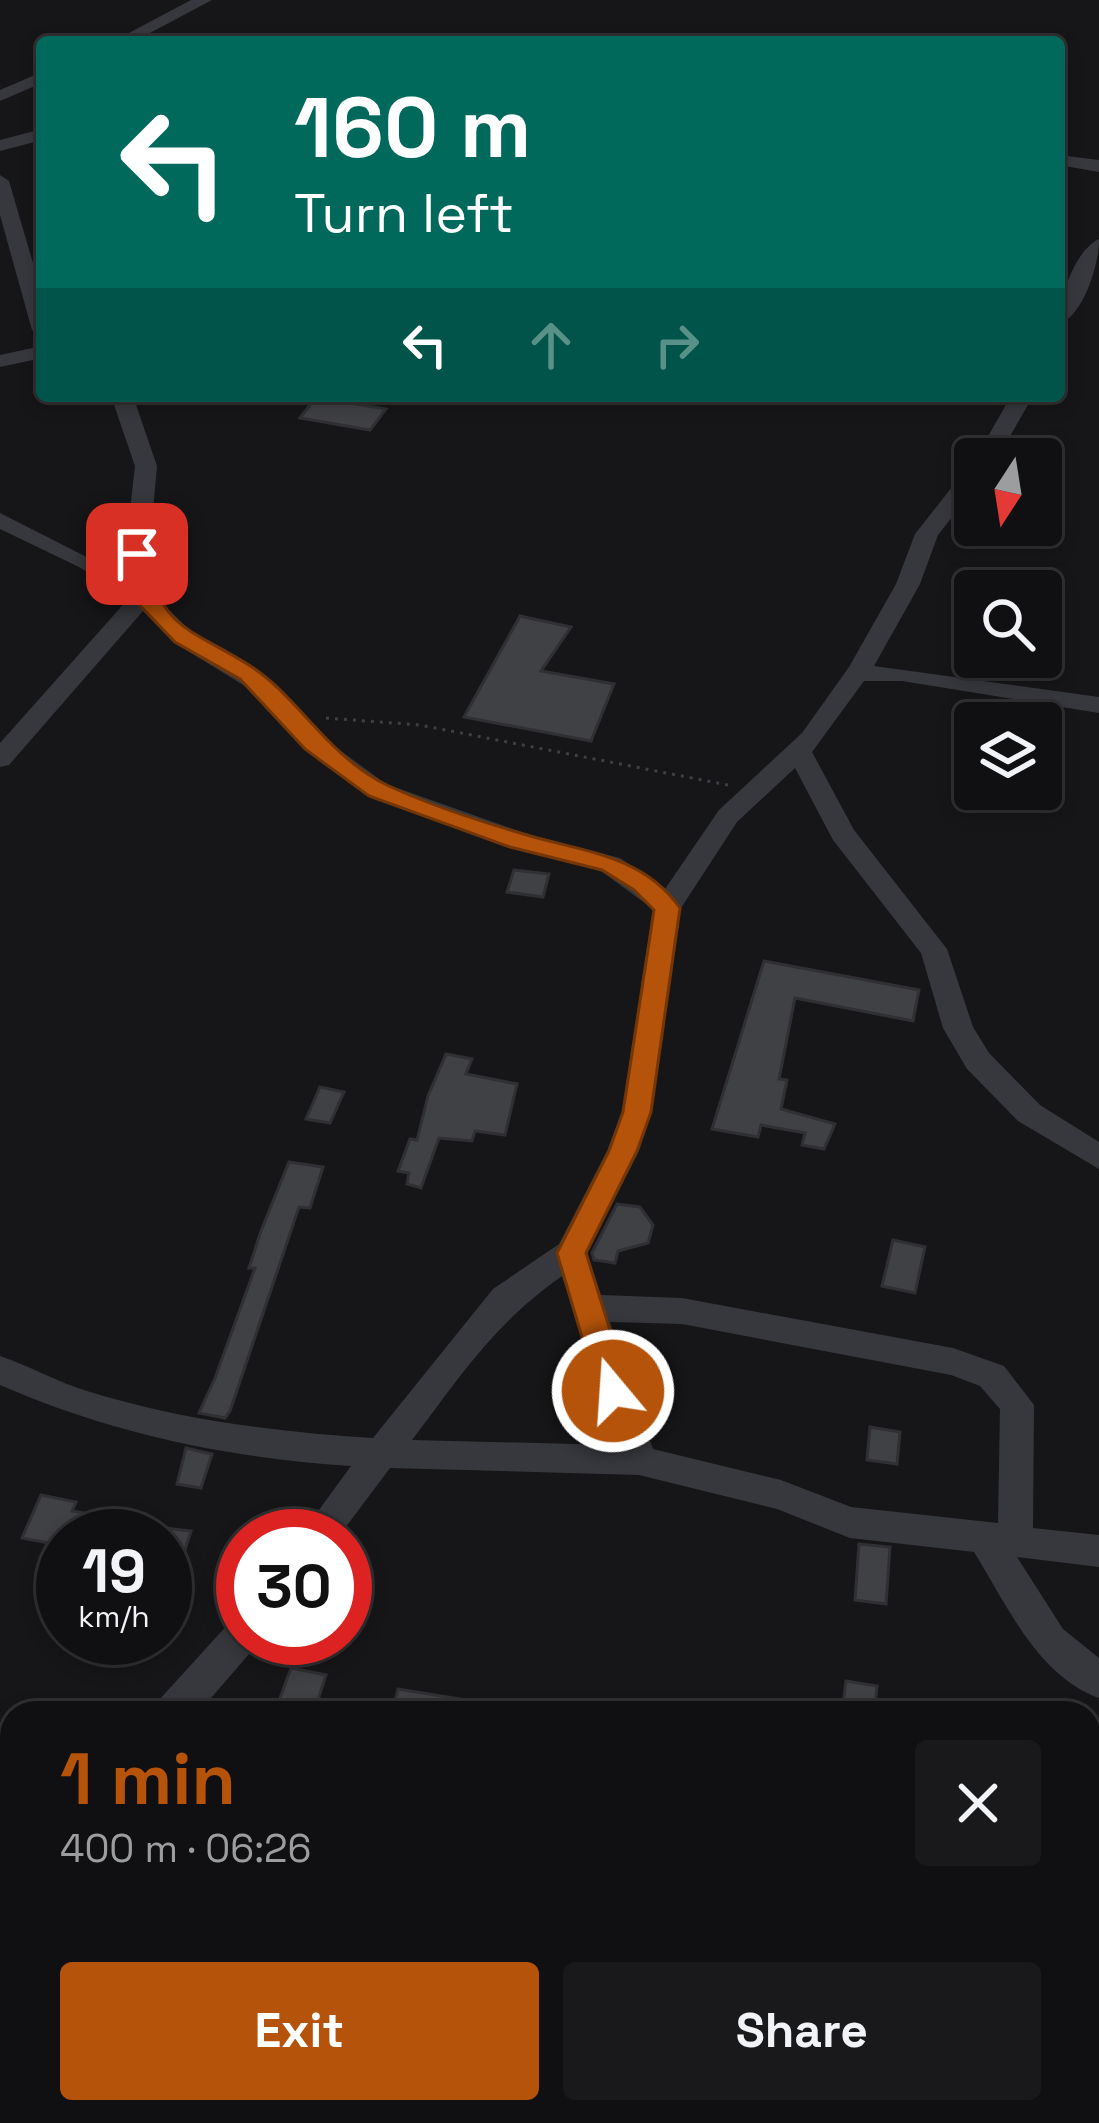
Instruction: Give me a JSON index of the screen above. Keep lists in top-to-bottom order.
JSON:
{
  "north": "bottom",
  "page": {
    "turn": ["160 m", "Turn left"],
    "speed": "19 km/h",
    "limit": "30",
    "heading": ["1 min", "400 m · 06:26"],
    "buttons": ["Exit", "Share"]
  }
}
